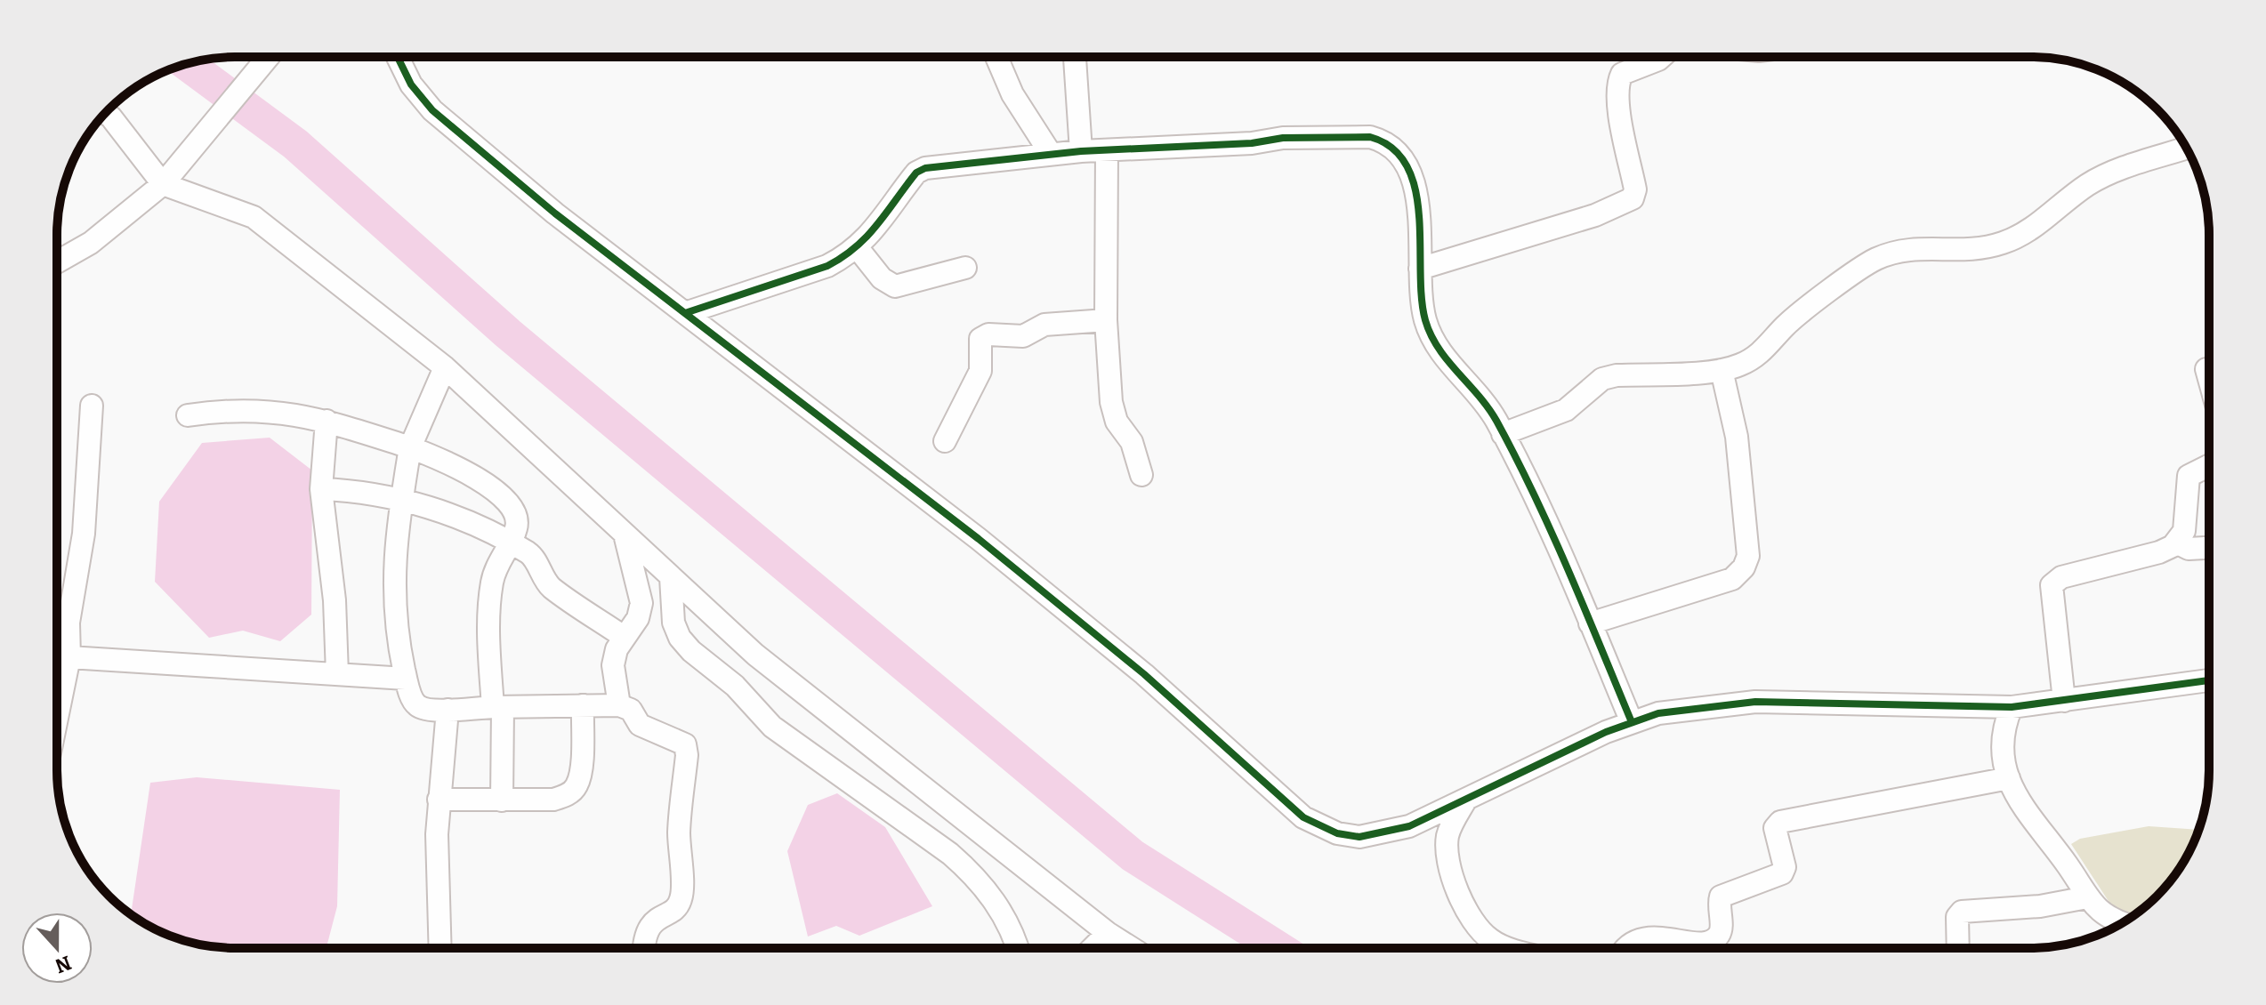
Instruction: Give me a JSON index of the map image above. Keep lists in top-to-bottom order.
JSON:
{
  "north": "bottom"
}
